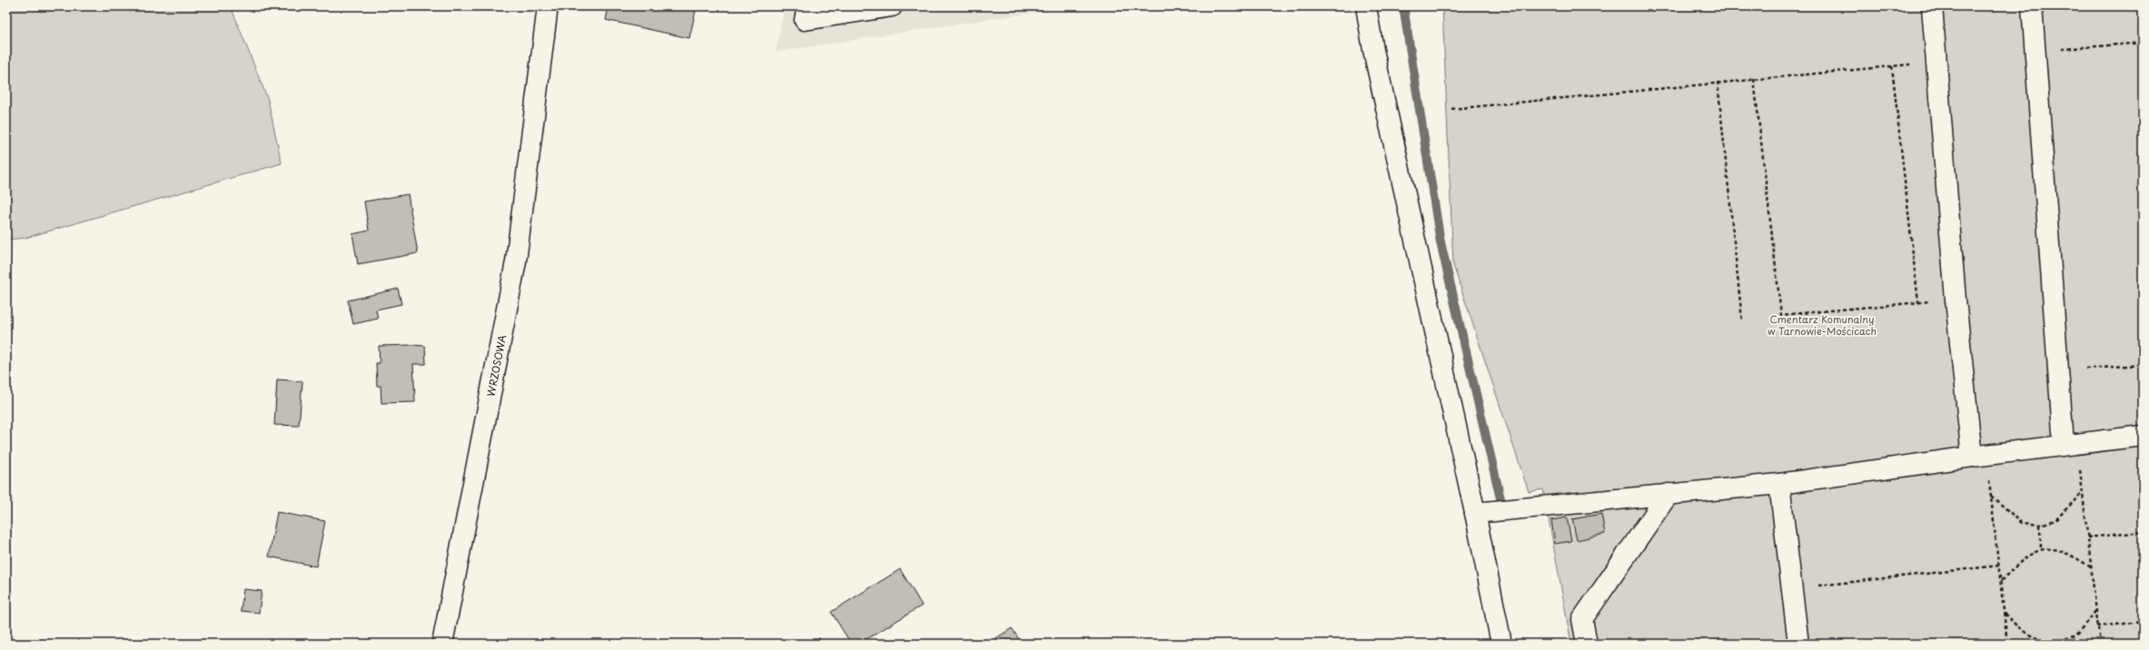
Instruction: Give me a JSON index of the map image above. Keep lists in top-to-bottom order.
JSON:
{
  "streets": {
    "street": ["WRZOSOWA"]
  },
  "parks": ["Cmentarz Komunalny w Tarnowie-Mościcach"]
}
